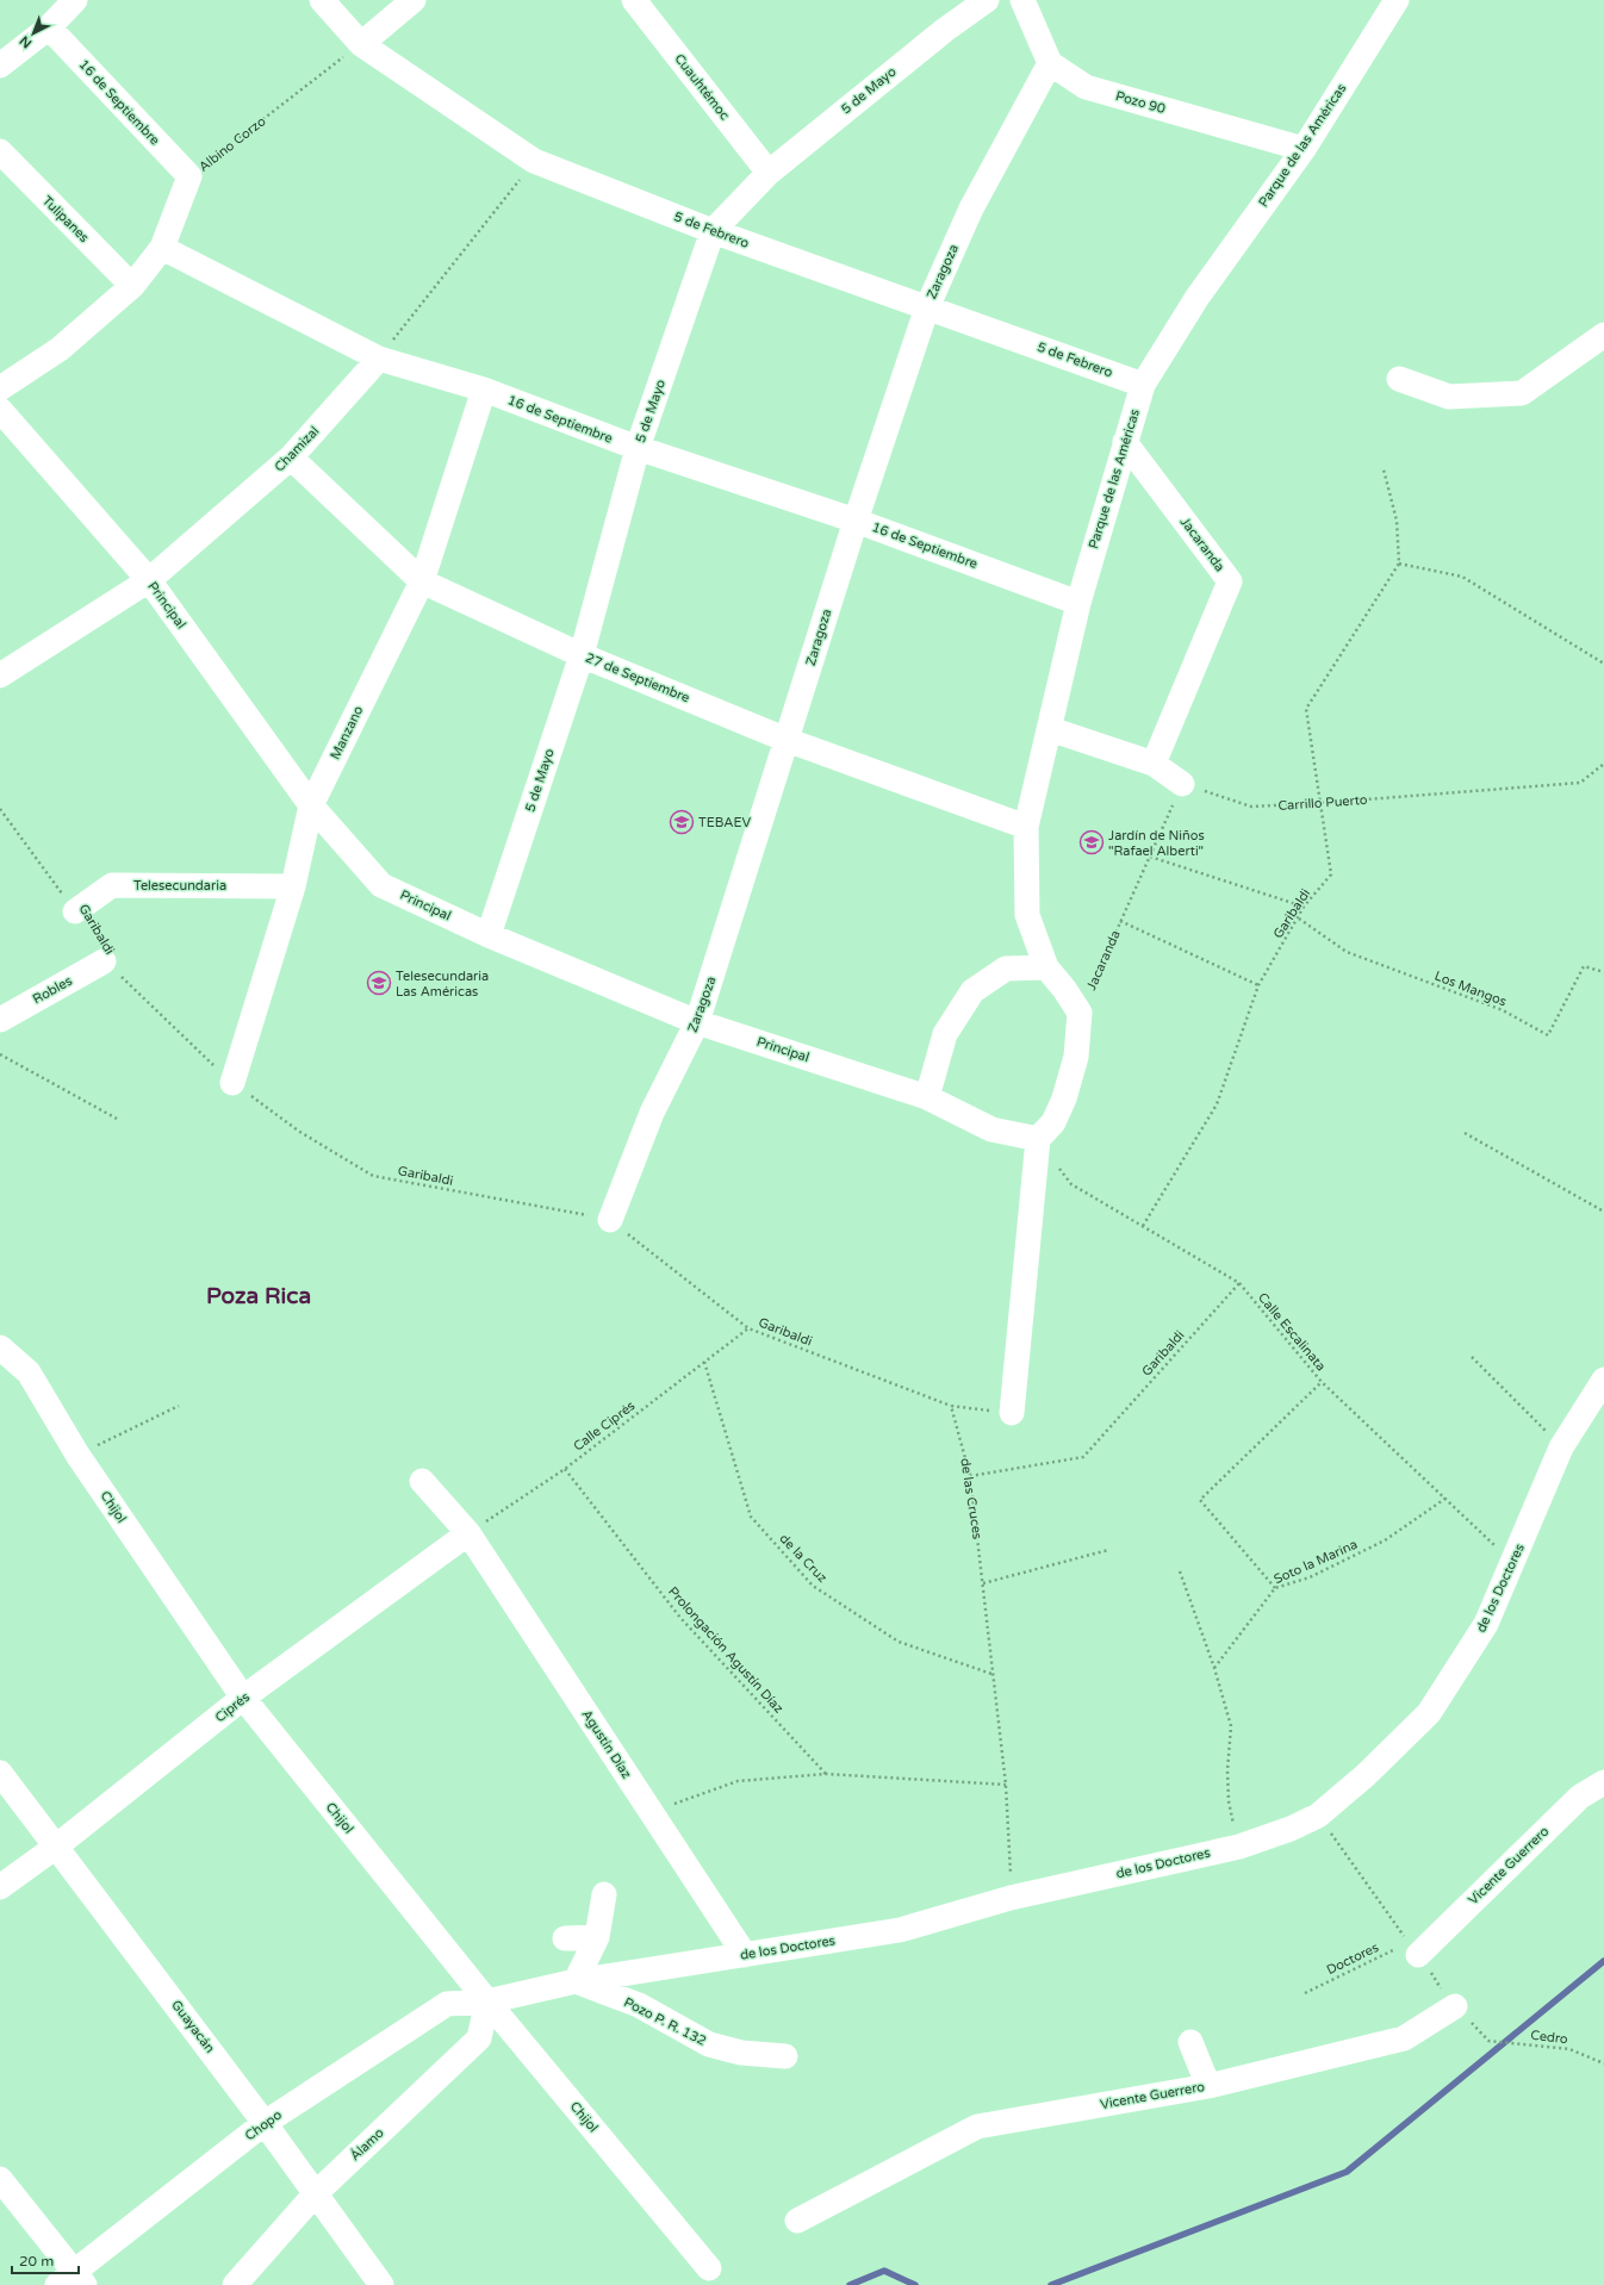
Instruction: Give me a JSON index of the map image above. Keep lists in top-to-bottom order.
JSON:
{
  "streets": {
    "street": [
      "Cuauhtémoc",
      "5 de Mayo",
      "16 de Septiembre",
      "Pozo 90",
      "Albino Corzo",
      "Parque de las Américas",
      "Tulipanes",
      "5 de Febrero",
      "Zaragoza",
      "Chamizal",
      "Jacaranda",
      "Principal",
      "27 de Septiembre",
      "Manzano",
      "Telesecundaria",
      "Robles",
      "Chijol",
      "de los Doctores",
      "Ciprés",
      "Agustín Díaz",
      "Vicente Guerrero",
      "Pozo P. R. 132",
      "Guayacán",
      "Chopo",
      "Álamo"
    ],
    "path": [
      "Carrillo Puerto",
      "Garibaldi",
      "Los Mangos",
      "Calle Escalinata",
      "Calle Ciprés",
      "de las Cruces",
      "de la Cruz",
      "Soto la Marina",
      "Prolongación Agustín Díaz",
      "Doctores",
      "Cedro"
    ]
  },
  "crossings": [
    ["Cuauhtémoc", "5 de Mayo"],
    ["5 de Mayo", "16 de Septiembre"],
    ["5 de Mayo", "5 de Febrero"],
    ["5 de Mayo", "Principal"],
    ["5 de Mayo", "27 de Septiembre"],
    ["16 de Septiembre", "Albino Corzo"],
    ["16 de Septiembre", "Parque de las Américas"],
    ["16 de Septiembre", "Zaragoza"],
    ["16 de Septiembre", "Chamizal"],
    ["16 de Septiembre", "Manzano"],
    ["Pozo 90", "Parque de las Américas"],
    ["Pozo 90", "Zaragoza"],
    ["Albino Corzo", "Tulipanes"],
    ["Albino Corzo", "5 de Febrero"],
    ["Parque de las Américas", "5 de Febrero"],
    ["Parque de las Américas", "Jacaranda"],
    ["Parque de las Américas", "Principal"],
    ["Parque de las Américas", "27 de Septiembre"],
    ["Parque de las Américas", "Calle Escalinata"],
    ["5 de Febrero", "Zaragoza"],
    ["Zaragoza", "Principal"],
    ["Zaragoza", "27 de Septiembre"],
    ["Zaragoza", "Garibaldi"],
    ["Chamizal", "Principal"],
    ["Chamizal", "27 de Septiembre"],
    ["Jacaranda", "Principal"],
    ["Jacaranda", "Carrillo Puerto"],
    ["Jacaranda", "Calle Escalinata"],
    ["Principal", "Manzano"],
    ["Principal", "Calle Escalinata"],
    ["27 de Septiembre", "Manzano"],
    ["Manzano", "Telesecundaria"],
    ["Manzano", "Garibaldi"],
    ["Carrillo Puerto", "Garibaldi"],
    ["Telesecundaria", "Garibaldi"],
    ["Garibaldi", "Los Mangos"],
    ["Garibaldi", "Robles"],
    ["Garibaldi", "Calle Escalinata"],
    ["Garibaldi", "Calle Ciprés"],
    ["Garibaldi", "de las Cruces"],
    ["Calle Escalinata", "Soto la Marina"],
    ["Calle Escalinata", "de los Doctores"],
    ["Calle Ciprés", "de la Cruz"],
    ["Calle Ciprés", "Prolongación Agustín Díaz"],
    ["Calle Ciprés", "Ciprés"],
    ["Calle Ciprés", "Agustín Díaz"],
    ["de las Cruces", "de la Cruz"],
    ["de las Cruces", "de los Doctores"],
    ["Chijol", "de los Doctores"],
    ["Chijol", "Ciprés"],
    ["Chijol", "Chopo"],
    ["Chijol", "Álamo"],
    ["de los Doctores", "Agustín Díaz"],
    ["de los Doctores", "Pozo P. R. 132"],
    ["de los Doctores", "Chopo"],
    ["de los Doctores", "Álamo"],
    ["Ciprés", "Agustín Díaz"],
    ["Ciprés", "Guayacán"],
    ["Vicente Guerrero", "Doctores"],
    ["Guayacán", "Chopo"],
    ["Guayacán", "Álamo"],
    ["Chopo", "Álamo"]
  ],
  "districts": ["Poza Rica"],
  "places": {
    "school or university": ["TEBAEV", "Jardín de Niños \"Rafael Alberti\"", "Telesecundaria Las Américas"]
  },
  "scale_bar": "20 m",
  "north": "bottom left"
}
